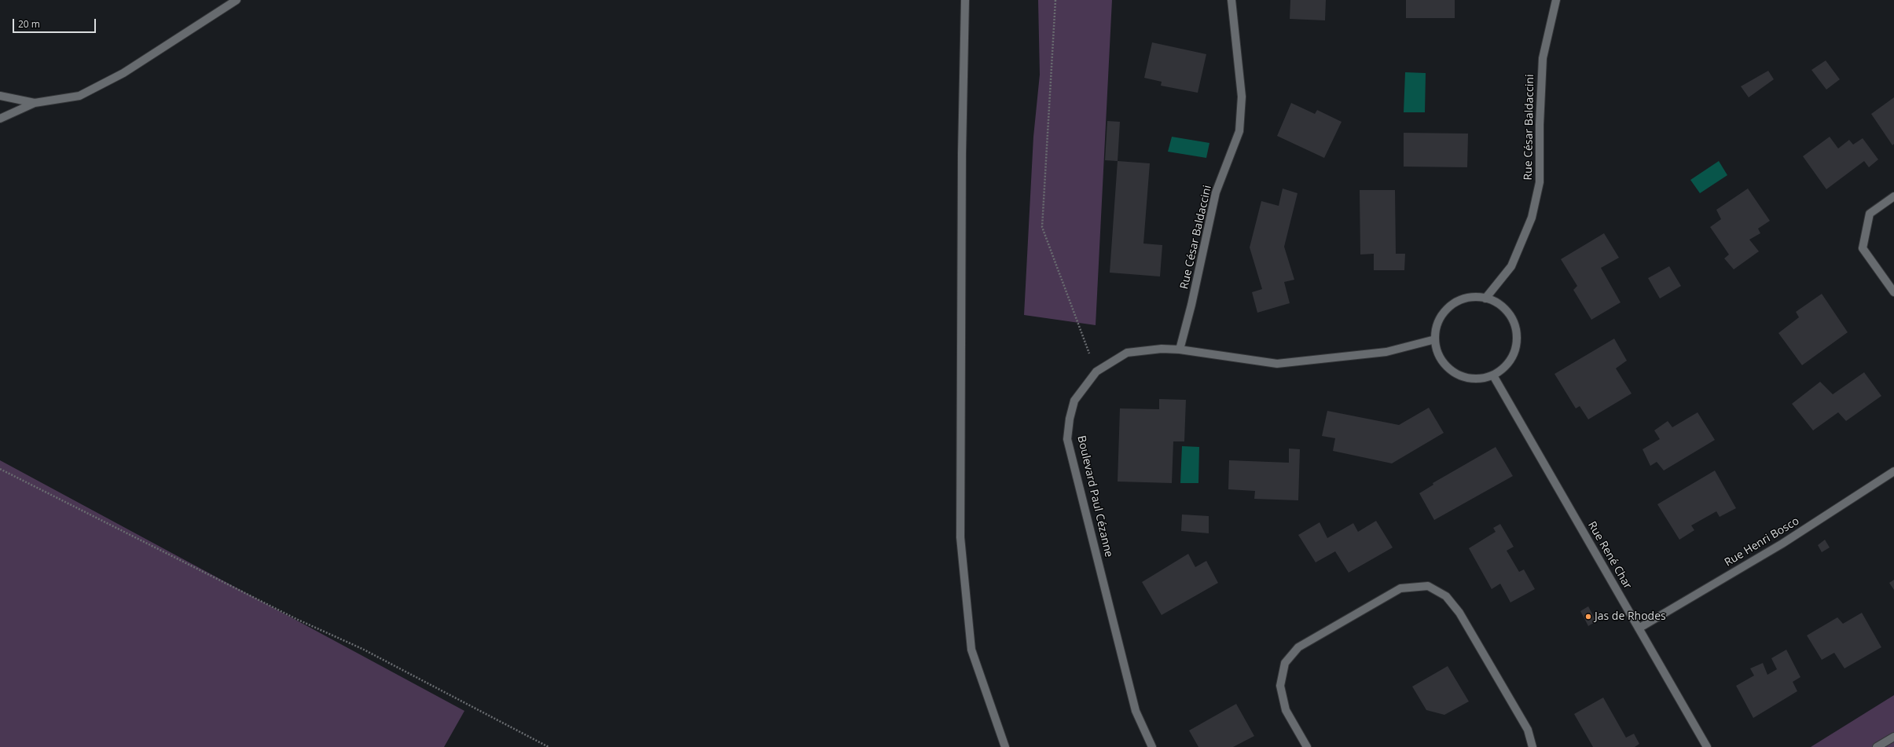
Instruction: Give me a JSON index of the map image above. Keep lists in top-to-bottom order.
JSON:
{
  "streets": {
    "street": [
      "Rue César Baldaccini",
      "Boulevard Paul Cézanne",
      "Rue Henri Bosco",
      "Rue René Char"
    ]
  },
  "crossings": [
    ["Rue César Baldaccini", "Boulevard Paul Cézanne"],
    ["Rue César Baldaccini", "Rue René Char"],
    ["Boulevard Paul Cézanne", "Rue René Char"],
    ["Rue Henri Bosco", "Rue René Char"]
  ],
  "places": ["Jas de Rhodes"],
  "scale_bar": "20 m"
}
